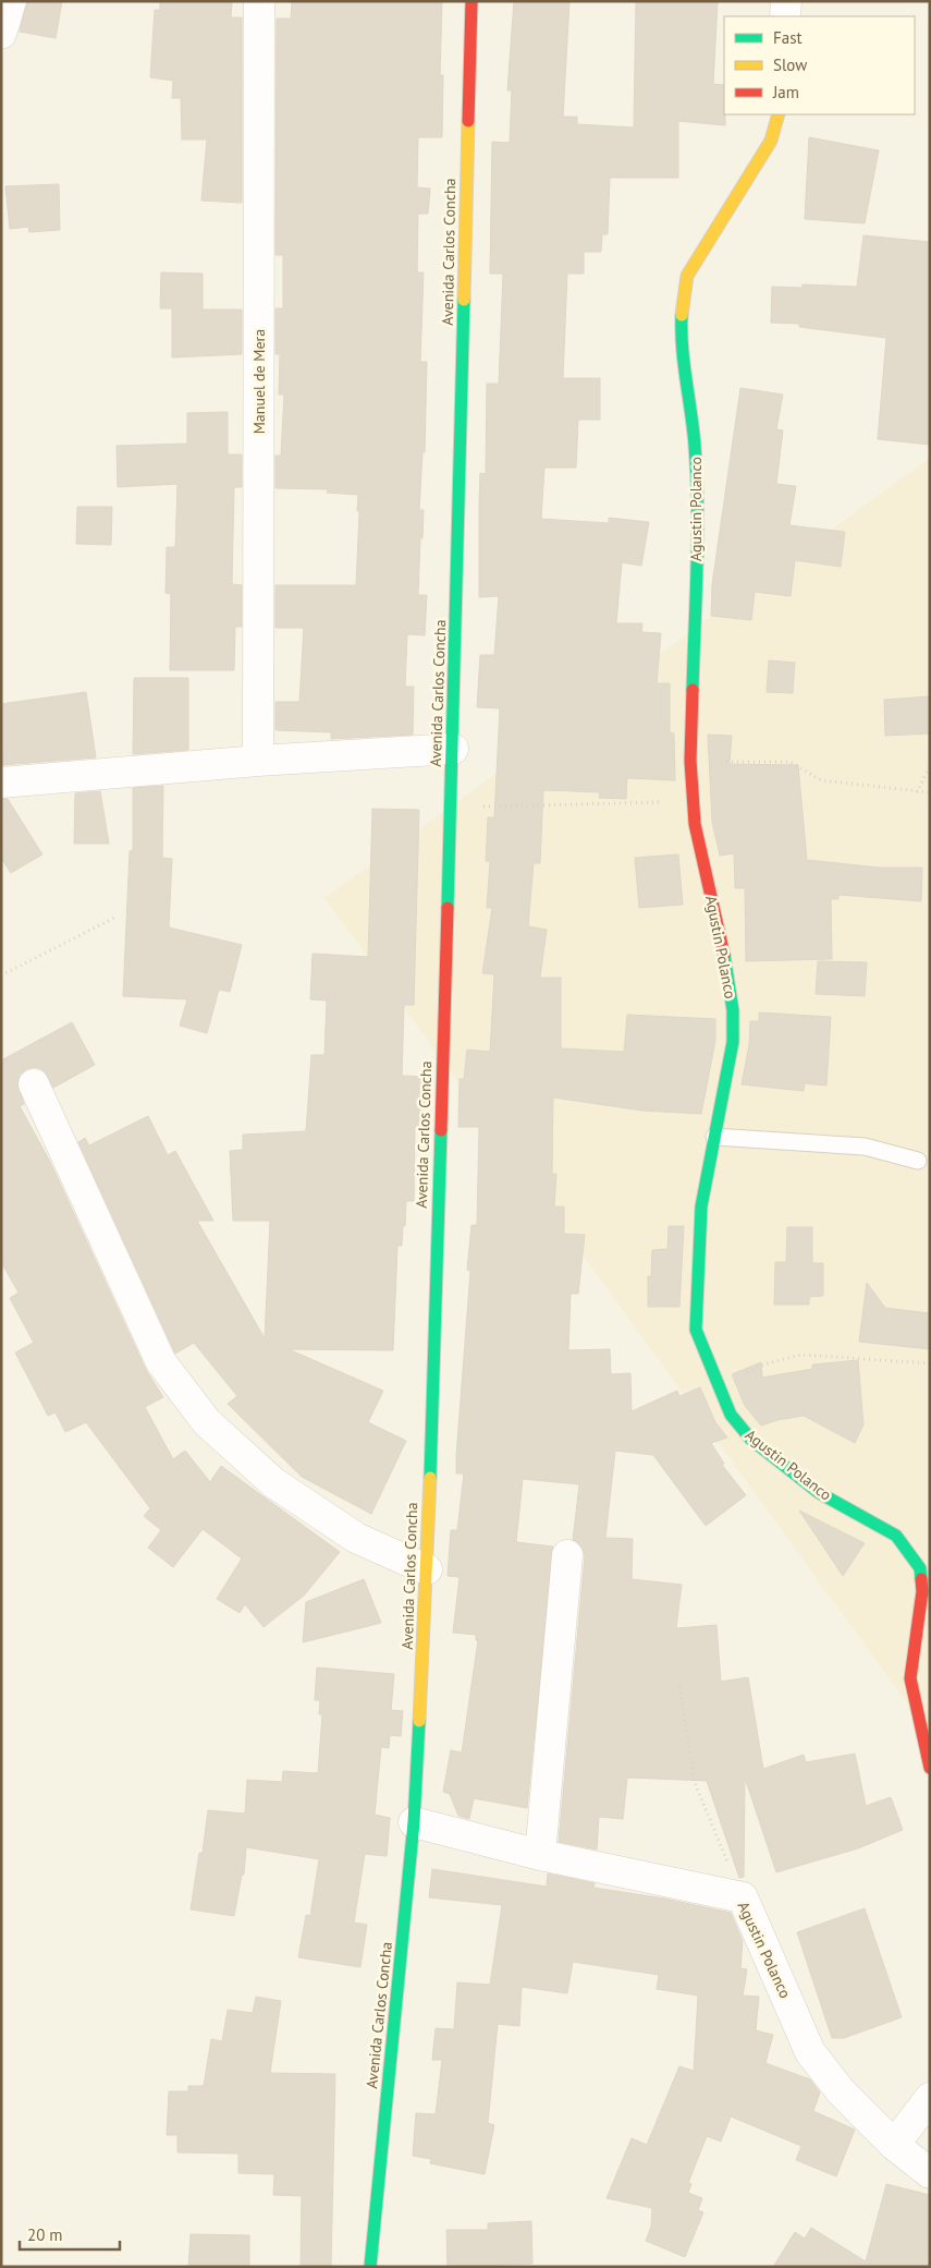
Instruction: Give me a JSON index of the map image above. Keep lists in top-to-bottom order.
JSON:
{
  "streets": {
    "street": ["Avenida Carlos Concha", "Manuel de Mera", "Agustin Polanco"]
  },
  "crossings": [
    ["Avenida Carlos Concha", "Agustin Polanco"]
  ],
  "legend": ["Fast", "Slow", "Jam"],
  "scale_bar": "20 m"
}
